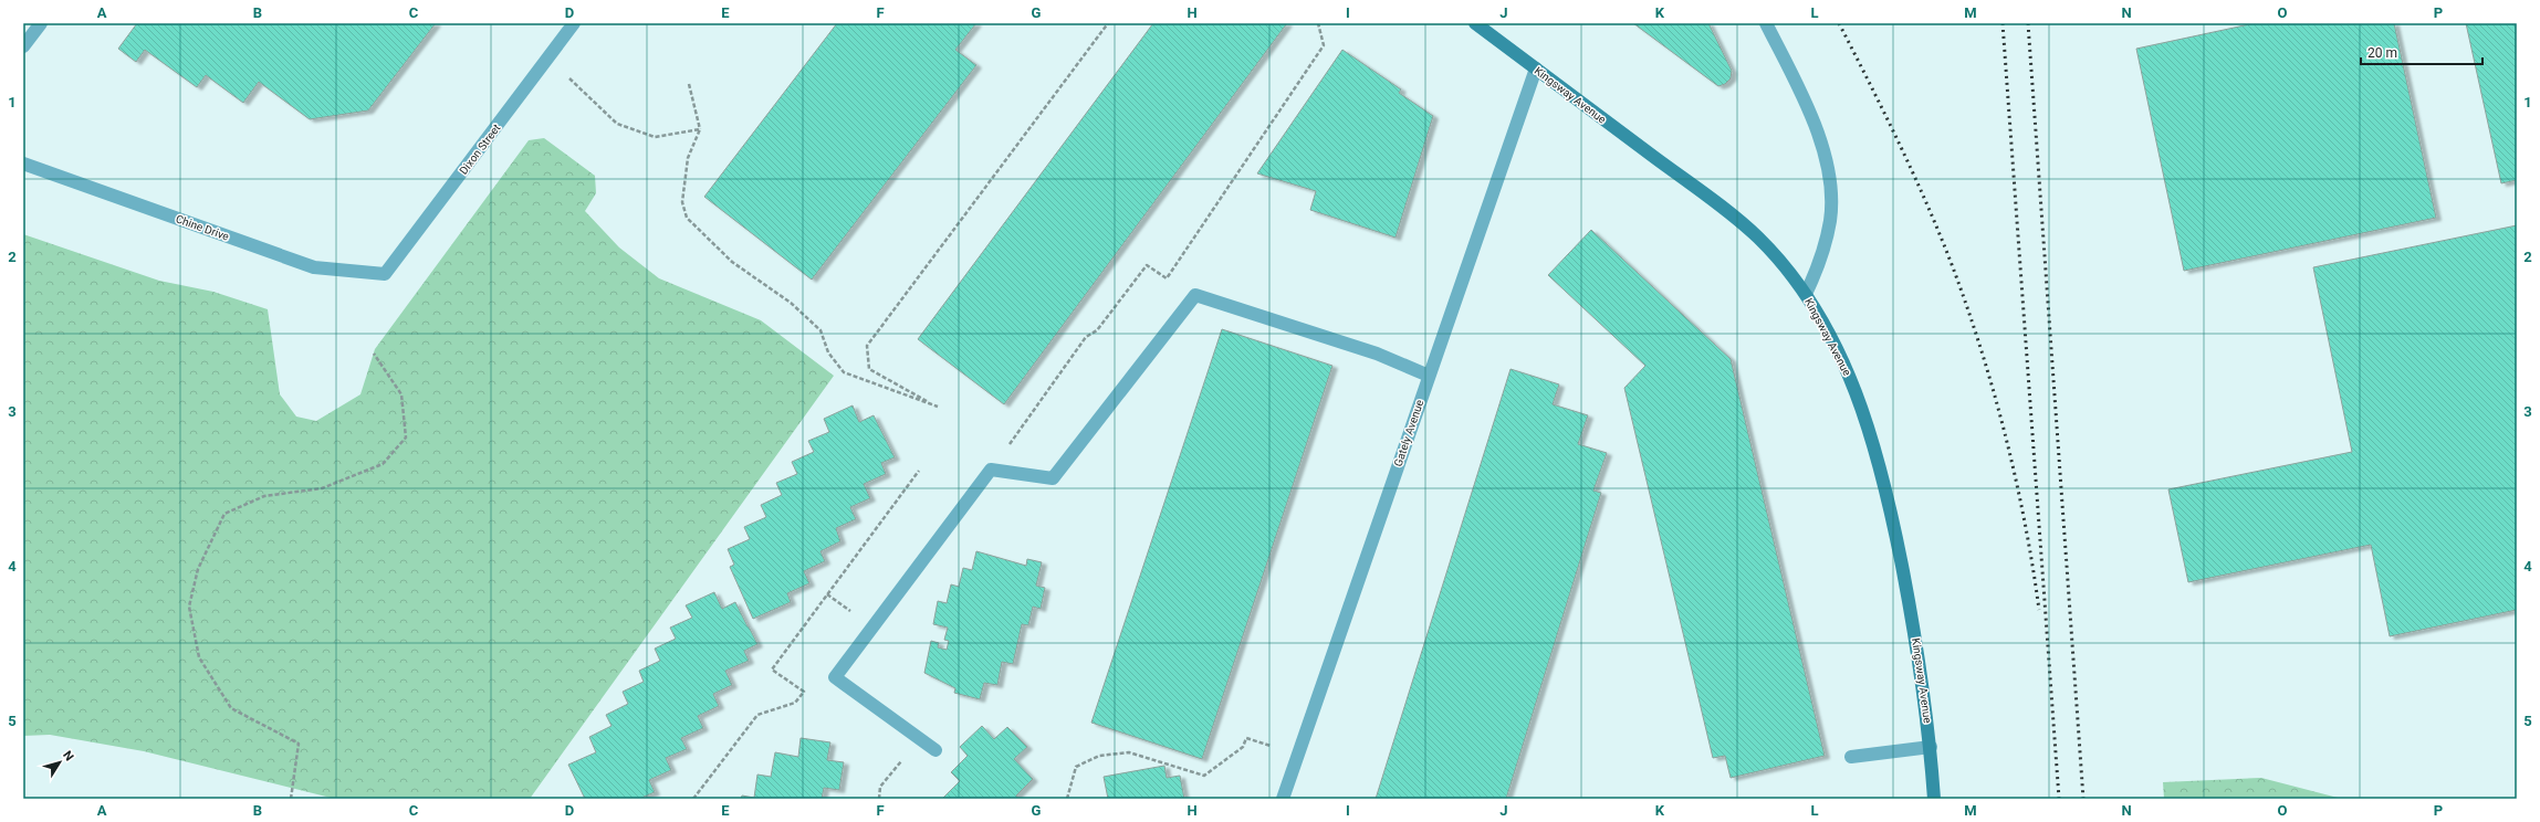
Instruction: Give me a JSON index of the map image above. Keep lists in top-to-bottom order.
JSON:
{
  "streets": {
    "main road": ["Kingsway Avenue"],
    "street": ["Dixon Street", "Chine Drive", "Gately Avenue"]
  },
  "crossings": [
    ["Kingsway Avenue", "Gately Avenue"],
    ["Dixon Street", "Chine Drive"]
  ],
  "scale_bar": "20 m",
  "north": "top right",
  "grid": {
    "columns": [
      "A",
      "B",
      "C",
      "D",
      "E",
      "F",
      "G",
      "H",
      "I",
      "J",
      "K",
      "L",
      "M",
      "N",
      "O",
      "P"
    ],
    "rows": [
      "1",
      "2",
      "3",
      "4",
      "5"
    ]
  }
}
